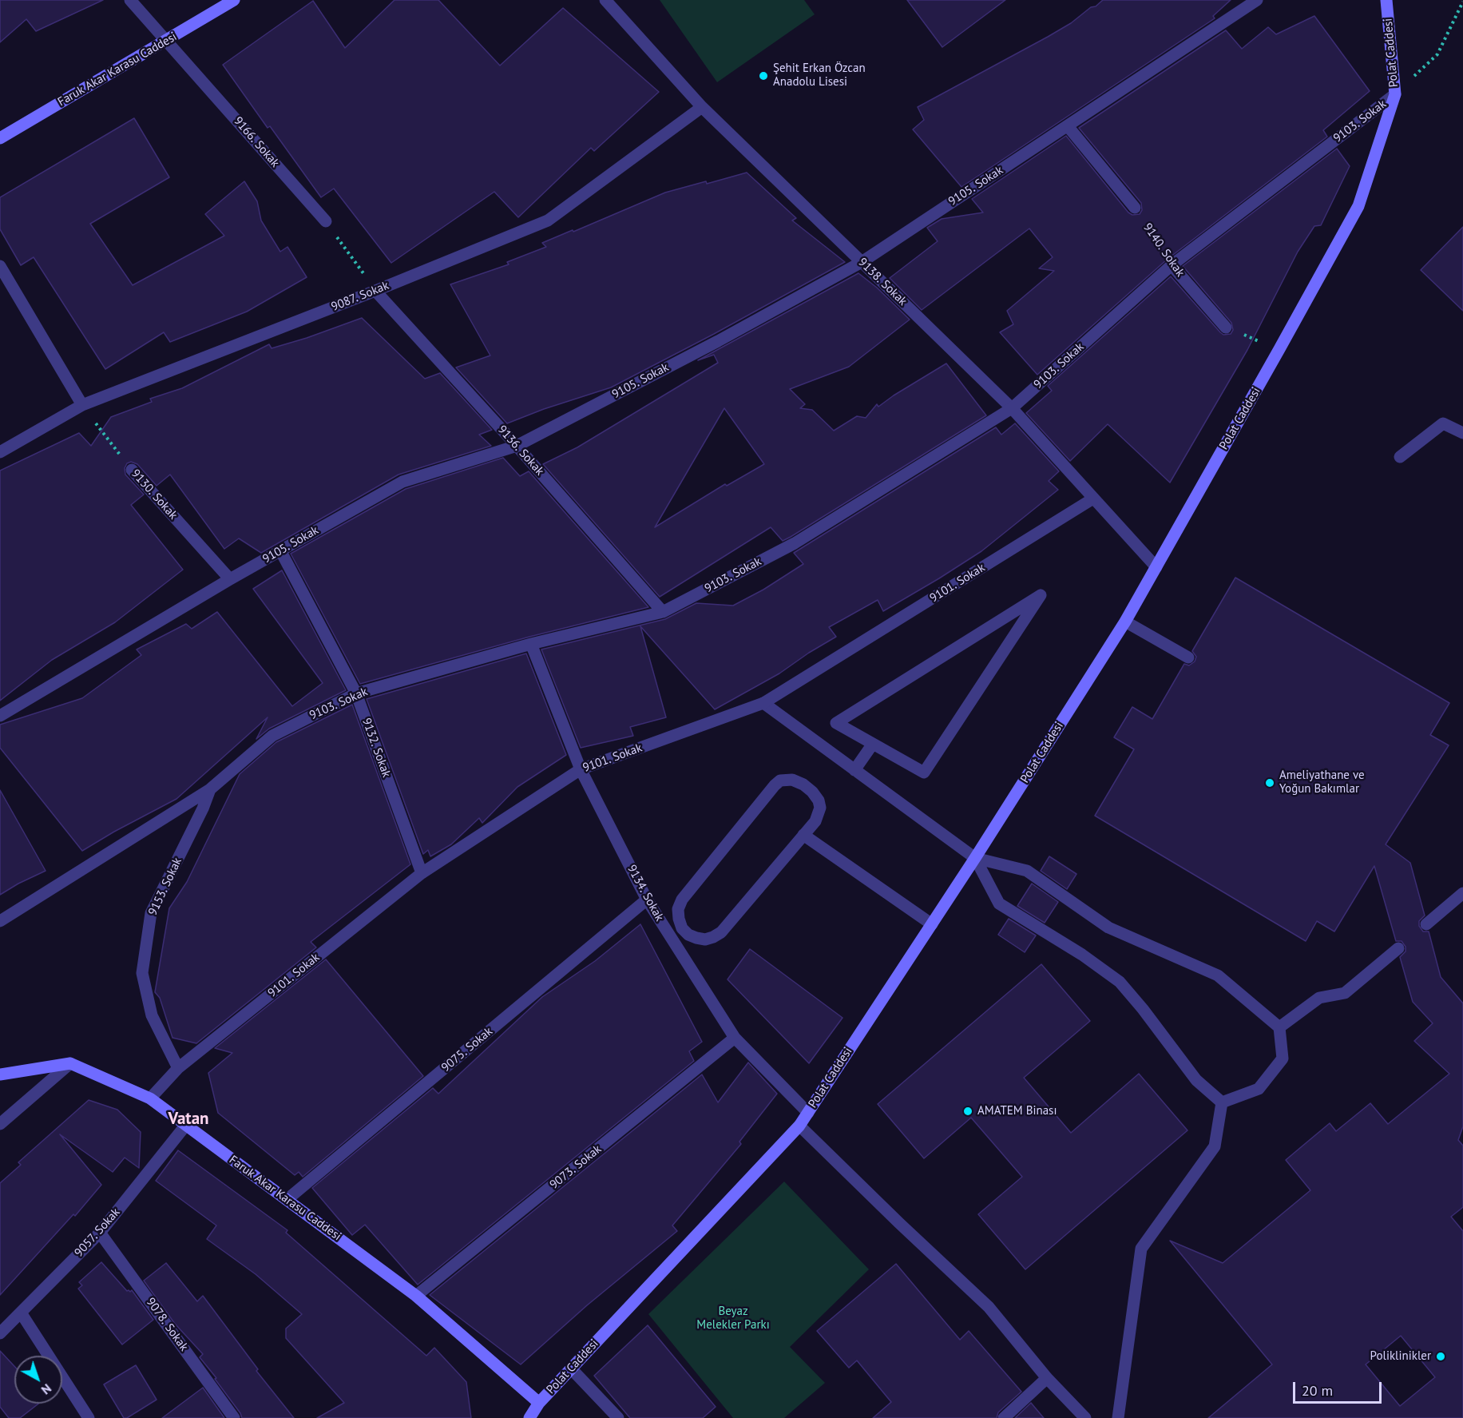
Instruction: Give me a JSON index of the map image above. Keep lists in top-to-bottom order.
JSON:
{
  "streets": {
    "main road": ["Polat Caddesi", "Faruk Akar Karasu Caddesi"],
    "street": [
      "9103. Sokak",
      "9166. Sokak",
      "9105. Sokak",
      "9140. Sokak",
      "9138. Sokak",
      "9087. Sokak",
      "9136. Sokak",
      "9130. Sokak",
      "9101. Sokak",
      "9132. Sokak",
      "9153. Sokak",
      "9134. Sokak",
      "9075. Sokak",
      "9073. Sokak",
      "9057. Sokak",
      "9078. Sokak"
    ]
  },
  "crossings": [
    ["Polat Caddesi", "Faruk Akar Karasu Caddesi"],
    ["Polat Caddesi", "9103. Sokak"],
    ["Polat Caddesi", "9138. Sokak"],
    ["Polat Caddesi", "9134. Sokak"],
    ["Faruk Akar Karasu Caddesi", "9166. Sokak"],
    ["Faruk Akar Karasu Caddesi", "9101. Sokak"],
    ["Faruk Akar Karasu Caddesi", "9075. Sokak"],
    ["Faruk Akar Karasu Caddesi", "9073. Sokak"],
    ["Faruk Akar Karasu Caddesi", "9057. Sokak"],
    ["9103. Sokak", "9140. Sokak"],
    ["9103. Sokak", "9138. Sokak"],
    ["9103. Sokak", "9136. Sokak"],
    ["9103. Sokak", "9132. Sokak"],
    ["9103. Sokak", "9153. Sokak"],
    ["9103. Sokak", "9134. Sokak"],
    ["9105. Sokak", "9138. Sokak"],
    ["9105. Sokak", "9136. Sokak"],
    ["9105. Sokak", "9130. Sokak"],
    ["9105. Sokak", "9132. Sokak"],
    ["9138. Sokak", "9087. Sokak"],
    ["9138. Sokak", "9101. Sokak"],
    ["9087. Sokak", "9136. Sokak"],
    ["9087. Sokak", "9130. Sokak"],
    ["9101. Sokak", "9132. Sokak"],
    ["9101. Sokak", "9153. Sokak"],
    ["9101. Sokak", "9134. Sokak"],
    ["9134. Sokak", "9075. Sokak"],
    ["9134. Sokak", "9073. Sokak"],
    ["9057. Sokak", "9078. Sokak"]
  ],
  "districts": ["Vatan"],
  "parks": ["Beyaz Melekler Parkı"],
  "places": [
    "Şehit Erkan Özcan Anadolu Lisesi",
    "Ameliyathane ve Yoğun Bakımlar",
    "AMATEM Binası",
    "Poliklinikler"
  ],
  "scale_bar": "20 m",
  "north": "bottom right"
}
